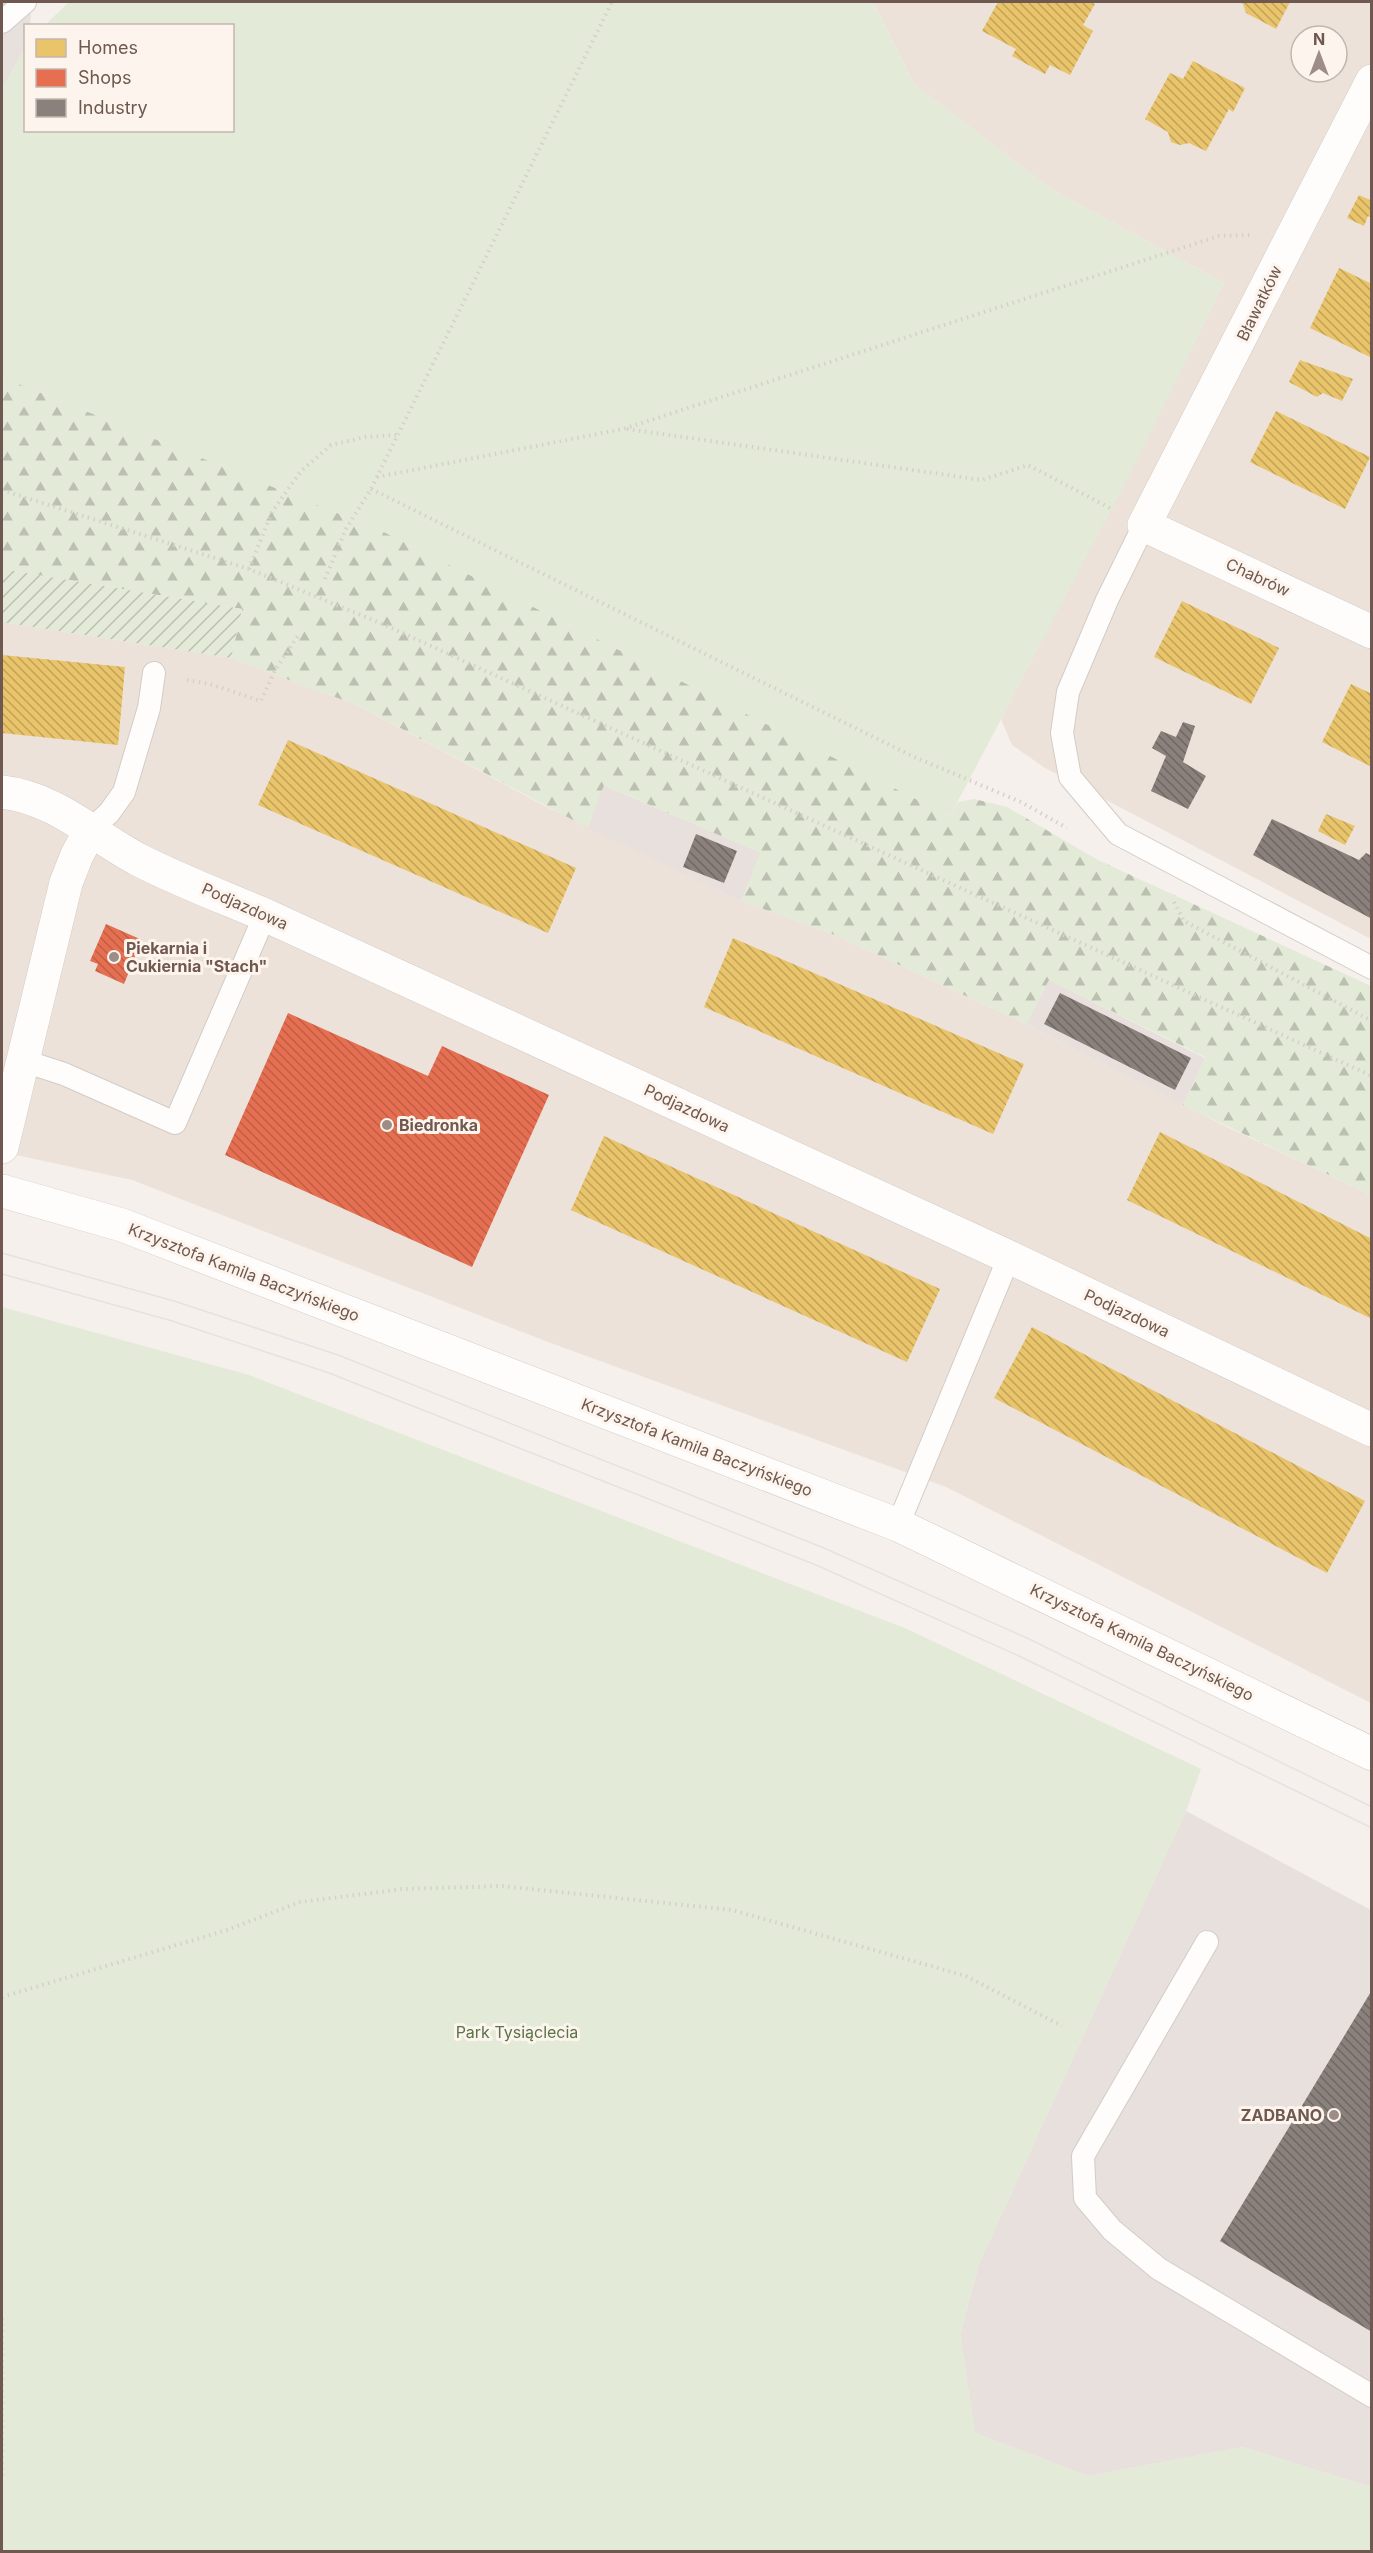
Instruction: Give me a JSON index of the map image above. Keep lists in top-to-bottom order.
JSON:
{
  "streets": {
    "street": [
      "Bławatków",
      "Chabrów",
      "Podjazdowa",
      "Krzysztofa Kamila Baczyńskiego"
    ]
  },
  "crossings": [
    ["Bławatków", "Chabrów"]
  ],
  "parks": ["Park Tysiąclecia"],
  "places": ["Piekarnia i Cukiernia \"Stach\"", "Biedronka", "ZADBANO"],
  "legend": ["Homes", "Shops", "Industry"],
  "north": "top"
}
